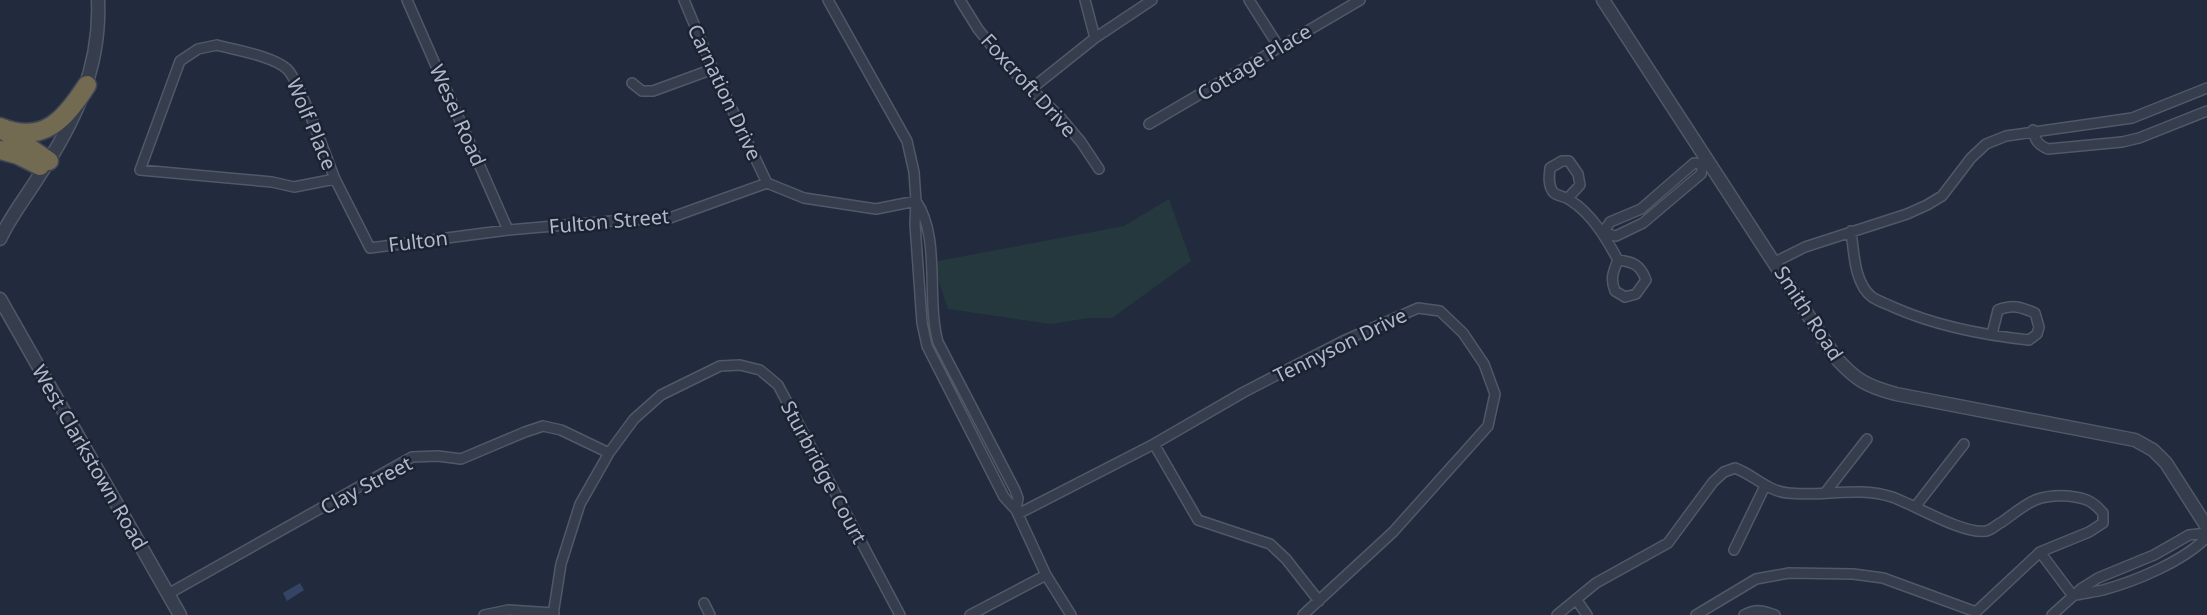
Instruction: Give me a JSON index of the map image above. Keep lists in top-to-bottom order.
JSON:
{
  "streets": {
    "street": [
      "Cottage Place",
      "Foxcroft Drive",
      "Carnation Drive",
      "Wesel Road",
      "Wolf Place",
      "Fulton Street",
      "Fulton",
      "Smith Road",
      "Tennyson Drive",
      "West Clarkstown Road",
      "Sturbridge Court",
      "Clay Street"
    ]
  },
  "crossings": [
    ["Carnation Drive", "Fulton Street"],
    ["Wesel Road", "Fulton Street"],
    ["Wesel Road", "Fulton"],
    ["Wolf Place", "Fulton"],
    ["Fulton Street", "Fulton"],
    ["West Clarkstown Road", "Clay Street"],
    ["Sturbridge Court", "Clay Street"]
  ]
}
